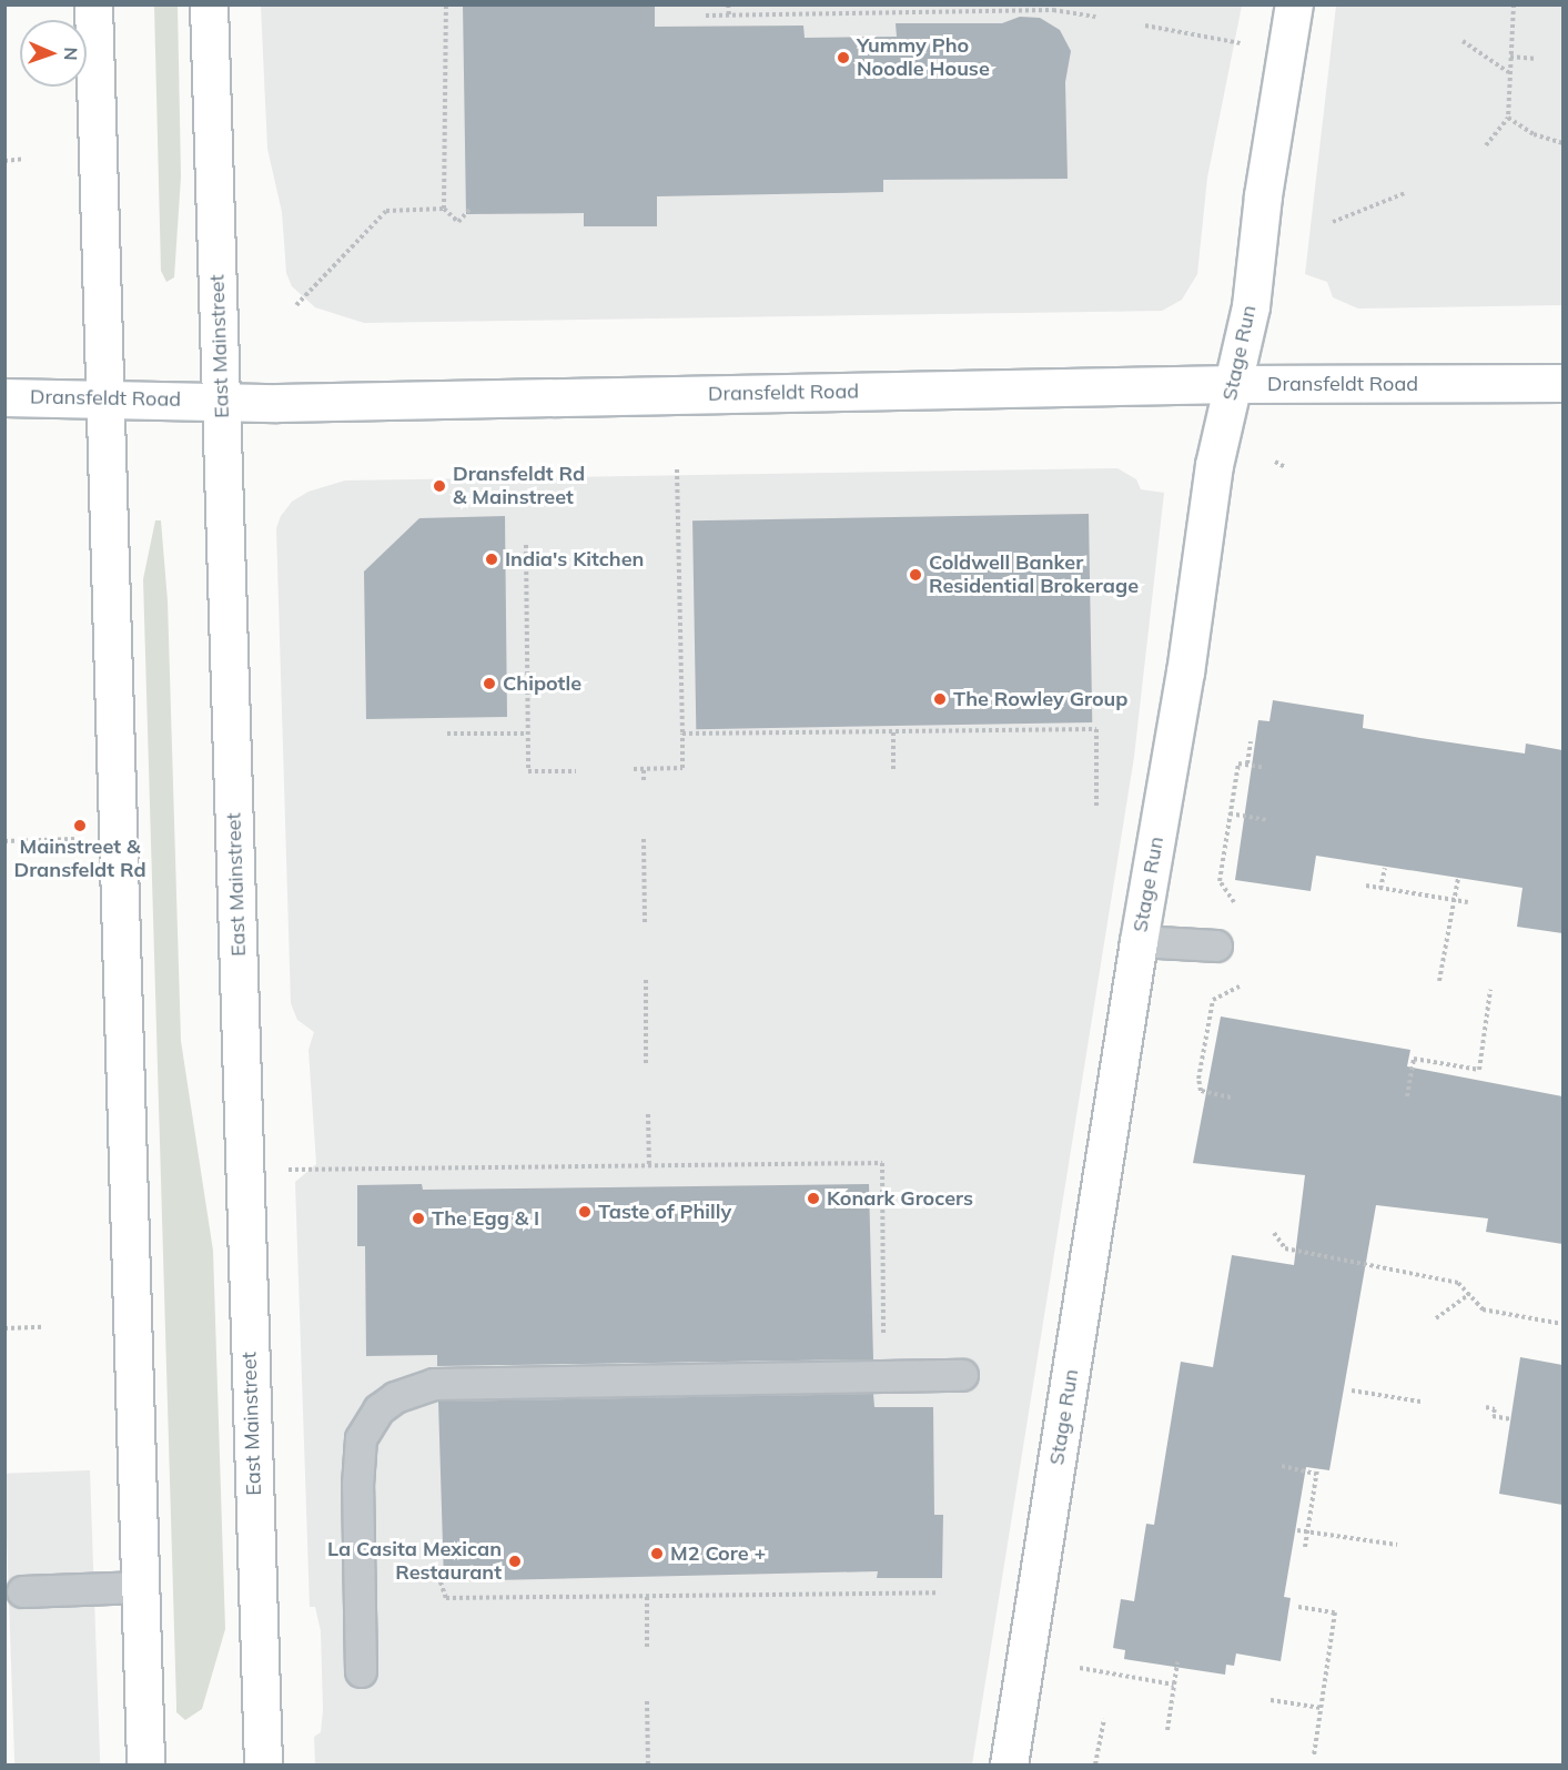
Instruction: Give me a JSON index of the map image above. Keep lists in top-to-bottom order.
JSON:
{
  "streets": {
    "main road": ["East Mainstreet", "Stage Run", "Dransfeldt Road"]
  },
  "crossings": [
    ["East Mainstreet", "Dransfeldt Road"],
    ["Stage Run", "Dransfeldt Road"]
  ],
  "places": [
    "Yummy Pho Noodle House",
    "Dransfeldt Rd & Mainstreet",
    "India's Kitchen",
    "Coldwell Banker Residential Brokerage",
    "Chipotle",
    "The Rowley Group",
    "Mainstreet & Dransfeldt Rd",
    "Konark Grocers",
    "Taste of Philly",
    "The Egg & I",
    "M2 Core +",
    "La Casita Mexican Restaurant"
  ],
  "north": "right"
}
